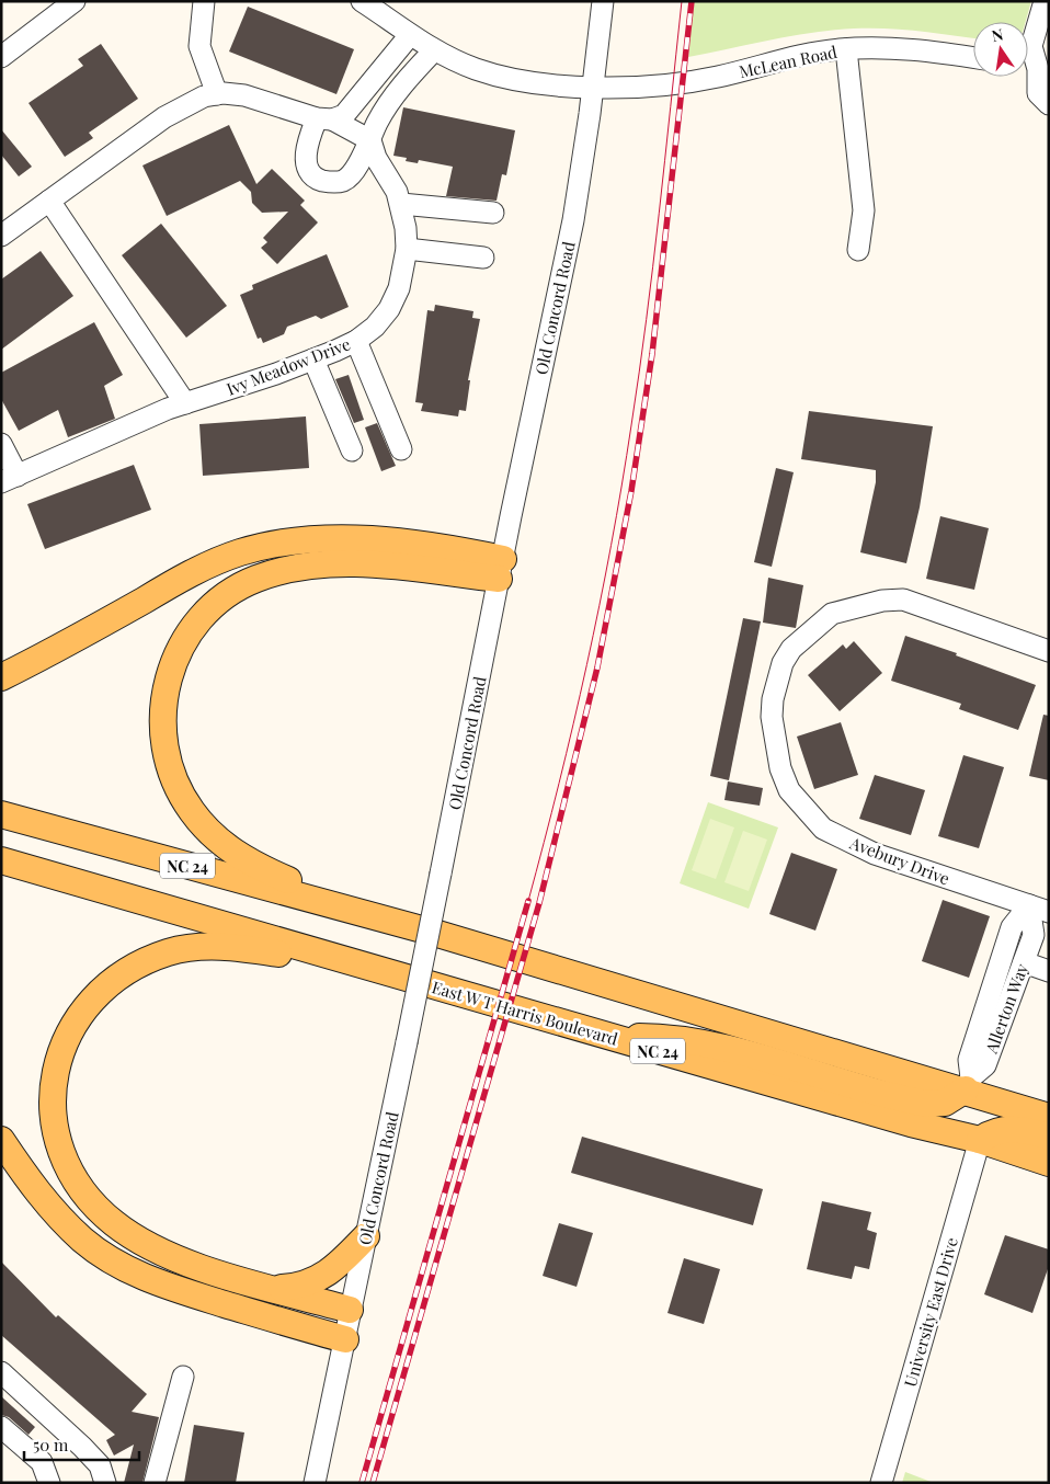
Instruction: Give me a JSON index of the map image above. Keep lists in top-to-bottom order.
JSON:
{
  "streets": {
    "main road": ["NC 24", "East W T Harris Boulevard"],
    "street": [
      "McLean Road",
      "Old Concord Road",
      "Ivy Meadow Drive",
      "Avebury Drive",
      "Allerton Way",
      "University East Drive"
    ]
  },
  "crossings": [
    ["McLean Road", "Old Concord Road"],
    ["Avebury Drive", "Allerton Way"],
    ["NC 24", "Allerton Way"],
    ["East W T Harris Boulevard", "University East Drive"]
  ],
  "scale_bar": "50 m",
  "north": "top"
}
